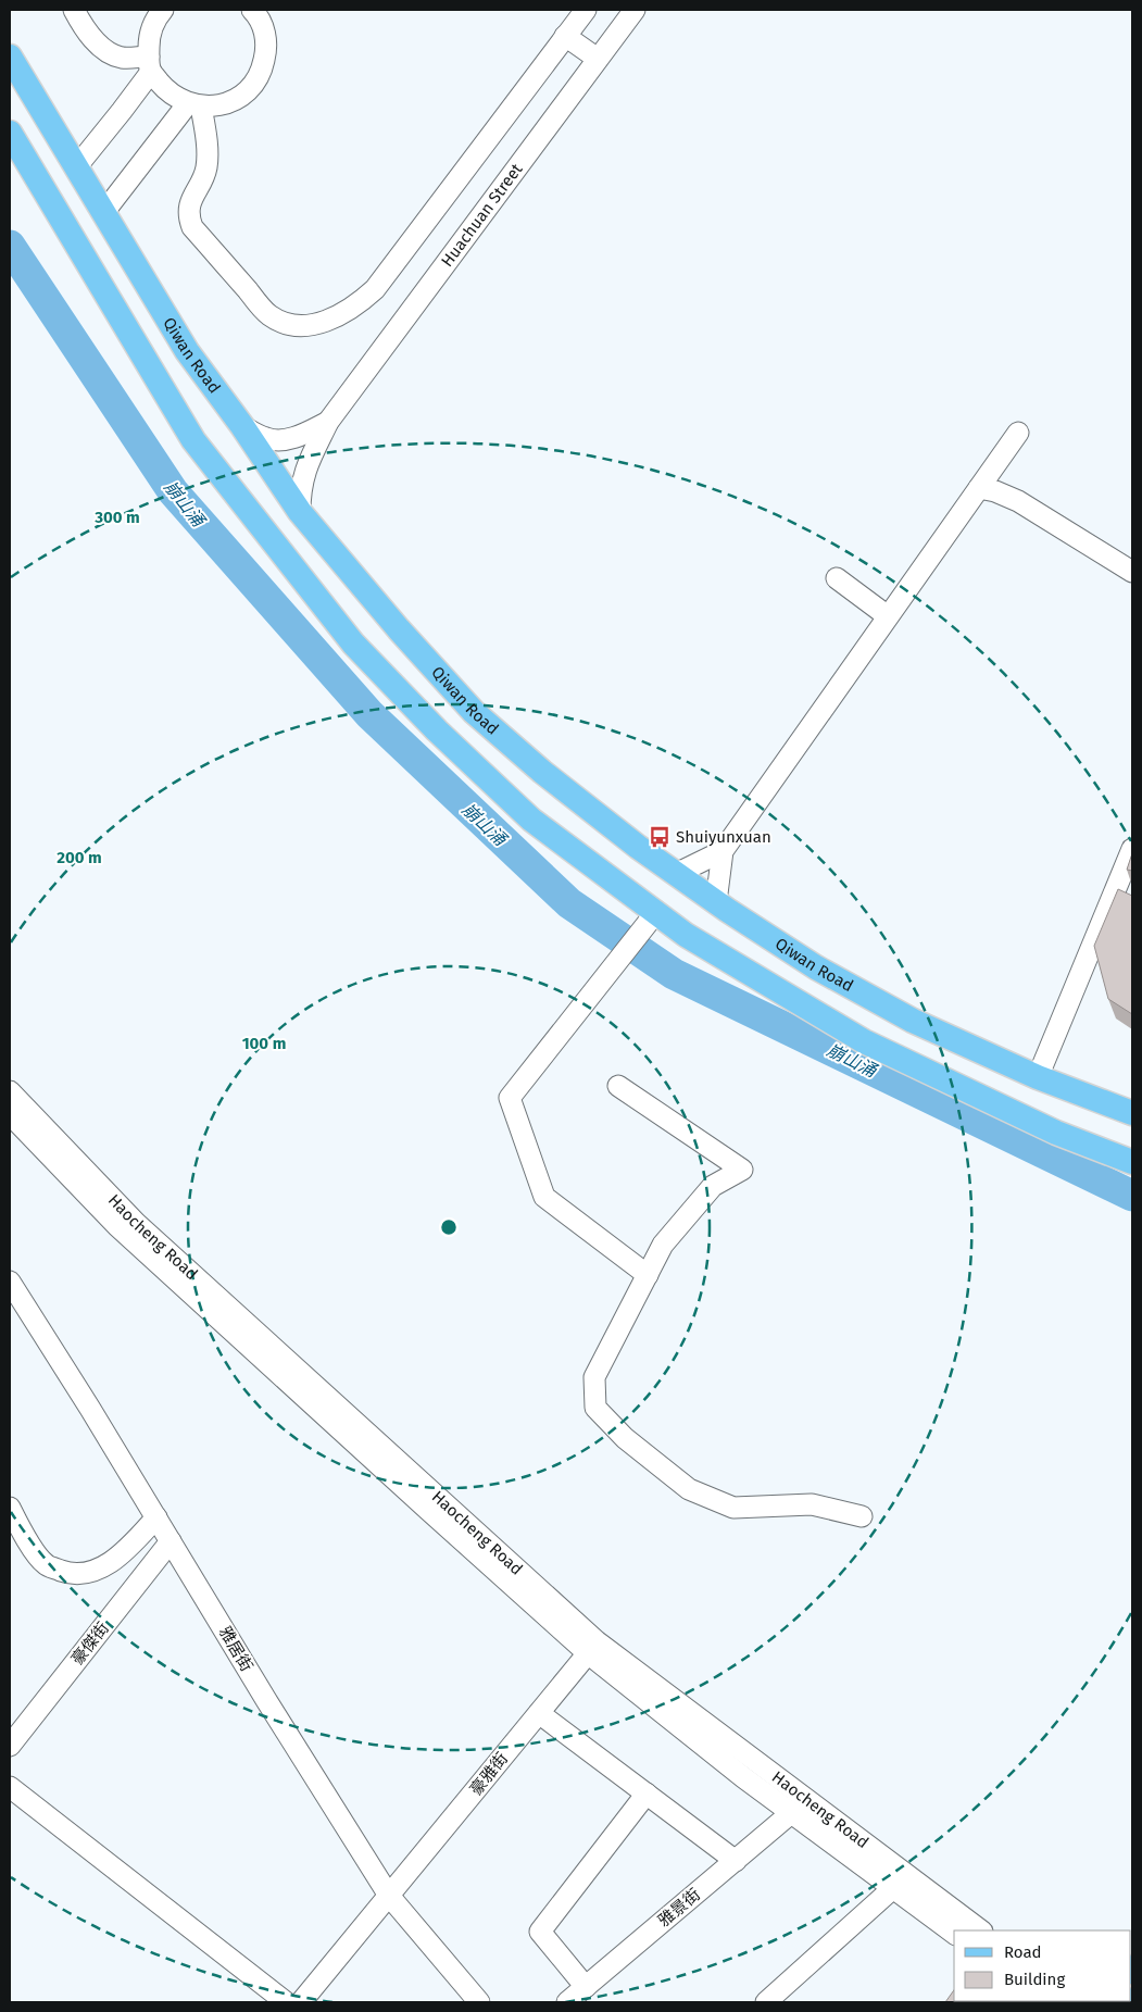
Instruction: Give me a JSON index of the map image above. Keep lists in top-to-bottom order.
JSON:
{
  "streets": {
    "main road": ["Qiwan Road"],
    "street": [
      "Huachuan Street",
      "Haocheng Road",
      "豪傑街",
      "雅居街",
      "豪雅街",
      "雅景街"
    ]
  },
  "crossings": [
    ["Huachuan Street", "Qiwan Road"],
    ["Haocheng Road", "豪雅街"],
    ["Haocheng Road", "雅景街"],
    ["豪傑街", "雅居街"],
    ["雅居街", "豪雅街"]
  ],
  "water": ["崩山涌"],
  "places": {
    "bus stop": ["Shuiyunxuan"]
  },
  "legend": ["Road", "Building"],
  "rings": ["300 m", "200 m", "100 m"]
}
